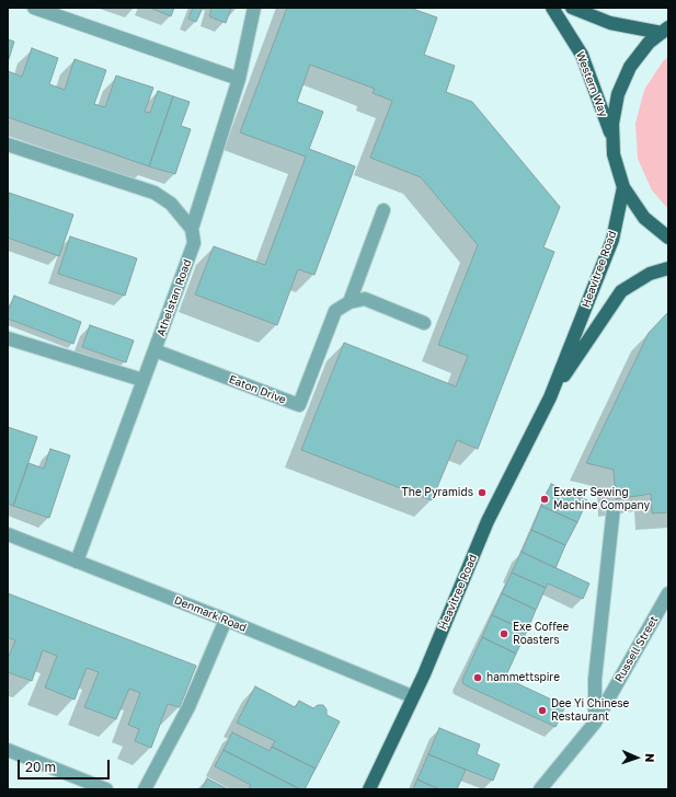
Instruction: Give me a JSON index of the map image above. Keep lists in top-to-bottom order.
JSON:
{
  "streets": {
    "main road": ["Western Way", "Heavitree Road"],
    "street": [
      "Athelstan Road",
      "Eaton Drive",
      "Denmark Road",
      "Russell Street"
    ]
  },
  "crossings": [
    ["Heavitree Road", "Denmark Road"],
    ["Athelstan Road", "Eaton Drive"],
    ["Athelstan Road", "Denmark Road"]
  ],
  "places": [
    "The Pyramids",
    "Exeter Sewing Machine Company",
    "Exe Coffee Roasters",
    "hammettspire",
    "Dee Yi Chinese Restaurant"
  ],
  "scale_bar": "20 m",
  "north": "right"
}
